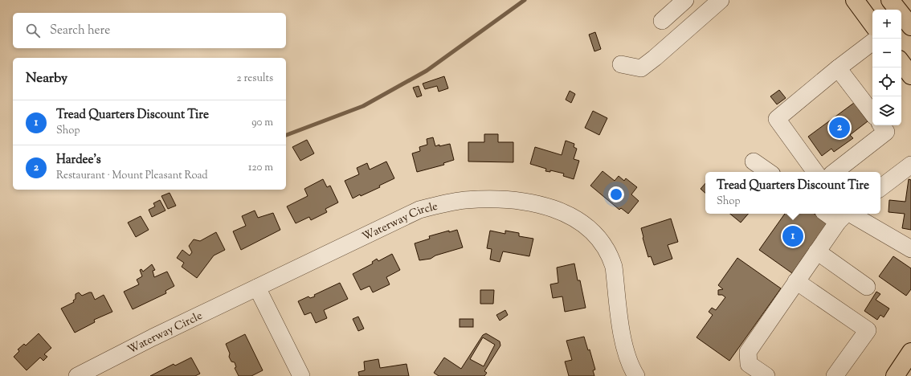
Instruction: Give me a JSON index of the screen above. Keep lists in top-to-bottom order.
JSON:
{
  "streets": {
    "street": ["Waterway Circle"]
  },
  "page": {
    "map_buttons": ["+", "−"],
    "search": "Search here",
    "heading": ["Nearby", "2 results"],
    "list": [
      {
        "mark": "1",
        "name": "Tread Quarters Discount Tire",
        "note": "Shop",
        "value": "90 m"
      },
      {
        "mark": "2",
        "name": "Hardee's",
        "note": "Restaurant · Mount Pleasant Road",
        "value": "120 m"
      }
    ],
    "pins": ["2", "1"],
    "popup": ["Tread Quarters Discount Tire", "Shop"]
  }
}
